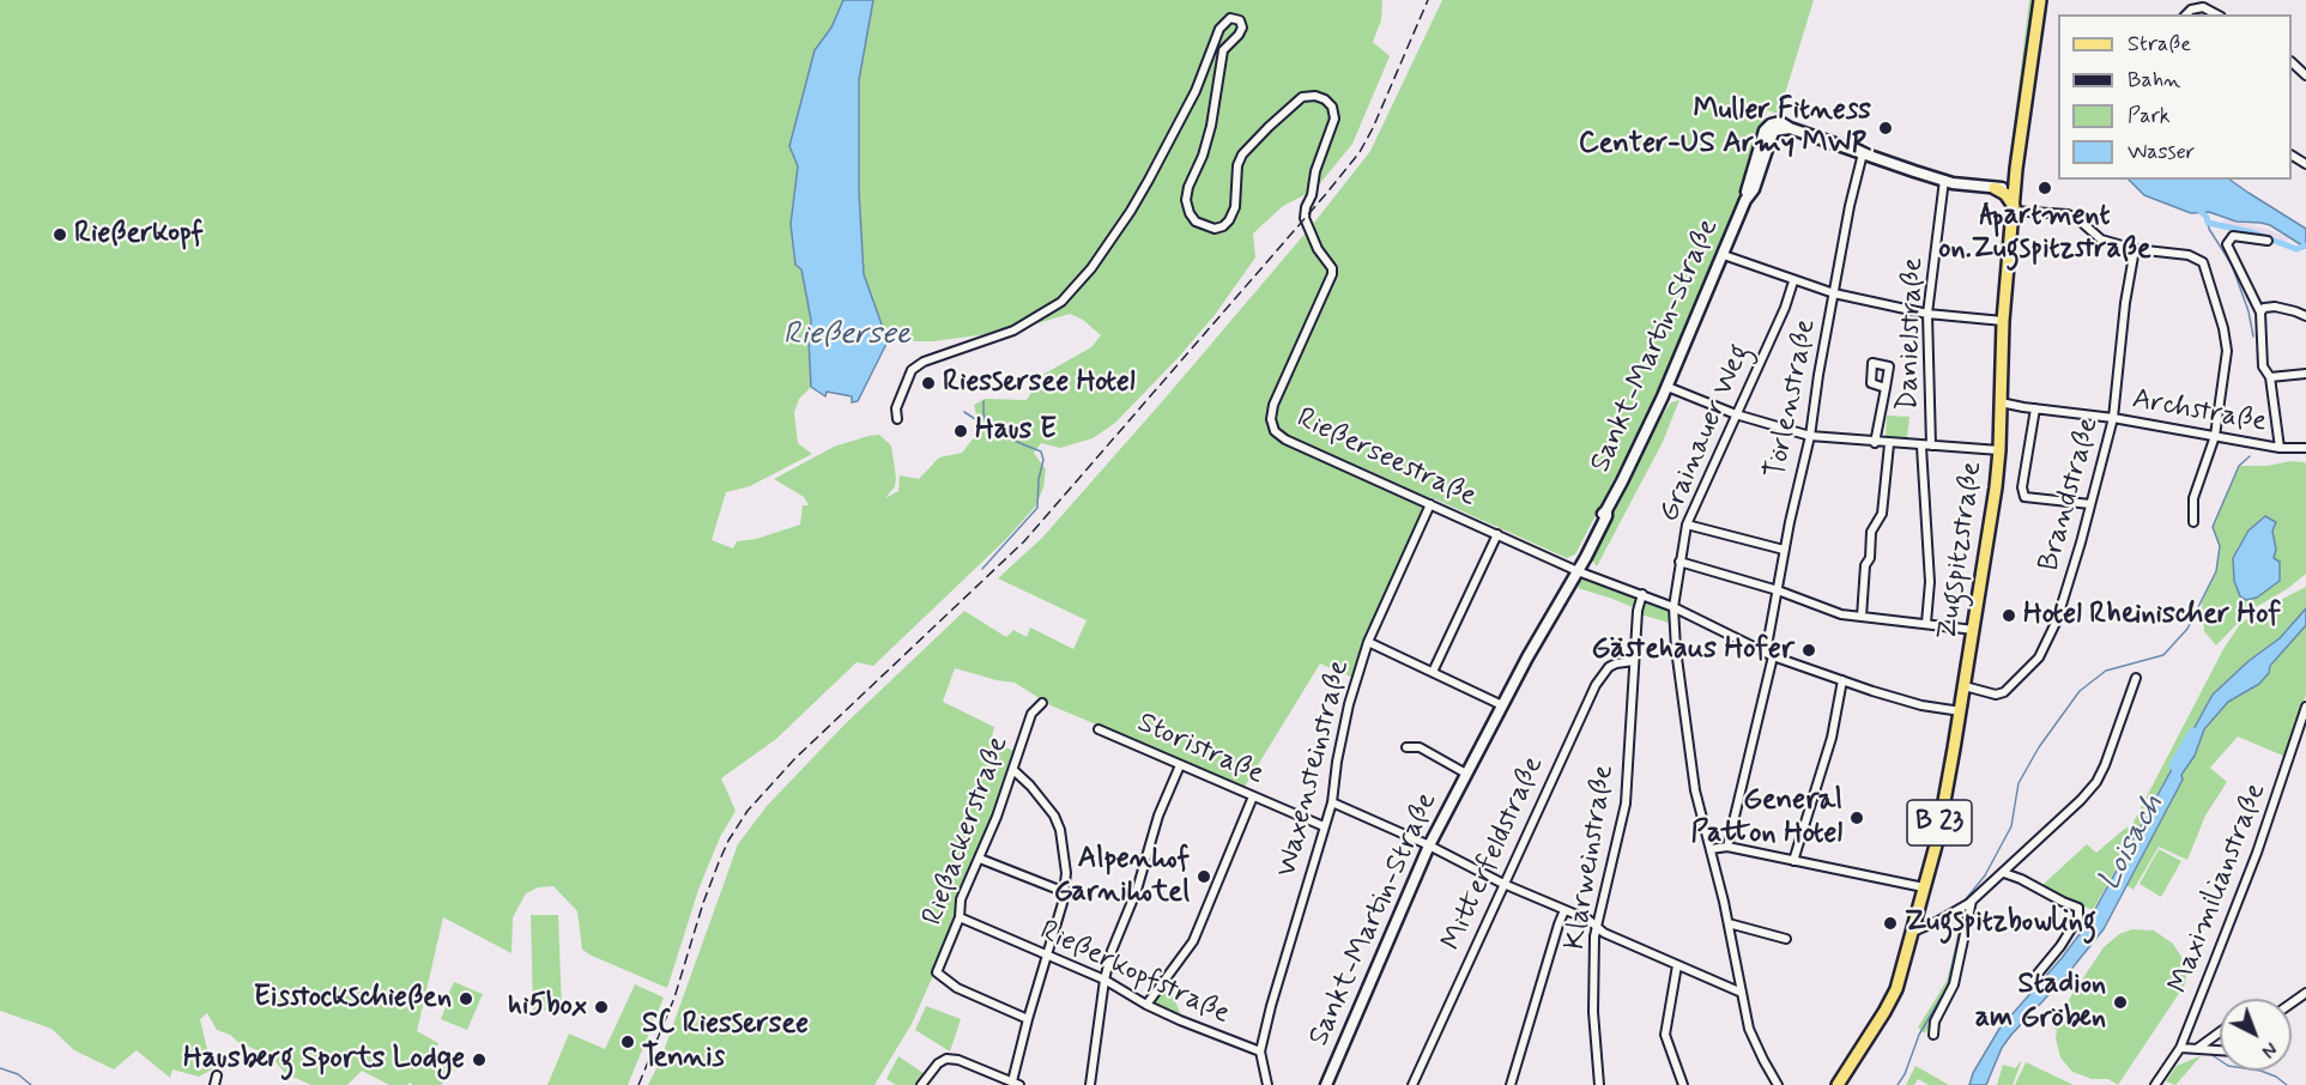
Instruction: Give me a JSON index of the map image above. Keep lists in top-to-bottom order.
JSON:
{
  "streets": {
    "main road": ["Sankt-Martin-Straße", "Zugspitzstraße", "B 23"],
    "street": [
      "Danielstraße",
      "Törlenstraße",
      "Archstraße",
      "Grainauer Weg",
      "Rießerseestraße",
      "Brandstraße",
      "Storistraße",
      "Waxensteinstraße",
      "Rießackerstraße",
      "Mitterfeldstraße",
      "Klarweinstraße",
      "Maximilianstraße",
      "Rießerkopfstraße"
    ]
  },
  "crossings": [
    ["Sankt-Martin-Straße", "Törlenstraße"],
    ["Sankt-Martin-Straße", "Rießerseestraße"],
    ["Törlenstraße", "Rießerseestraße"],
    ["Archstraße", "Brandstraße"],
    ["Archstraße", "Zugspitzstraße"],
    ["Grainauer Weg", "Rießerseestraße"],
    ["Rießerseestraße", "Zugspitzstraße"],
    ["Rießerseestraße", "Waxensteinstraße"],
    ["Rießerseestraße", "Klarweinstraße"],
    ["Brandstraße", "Zugspitzstraße"],
    ["Storistraße", "Waxensteinstraße"],
    ["Waxensteinstraße", "Rießerkopfstraße"],
    ["Rießackerstraße", "Rießerkopfstraße"],
    ["Mitterfeldstraße", "Klarweinstraße"]
  ],
  "water": ["Rießersee", "Loisach"],
  "places": [
    "Muller Fitness Center-US Army MWR",
    "Apartment on.Zugspitzstraße",
    "Rießerkopf",
    "Riessersee Hotel",
    "Haus E",
    "Hotel Rheinischer Hof",
    "Gästehaus Hofer",
    "General Patton Hotel",
    "Alpenhof Garnihotel",
    "Zugspitzbowling",
    "Eisstockschießen",
    "Stadion am Gröben",
    "hi5box",
    "SC Riessersee Tennis",
    "Hausberg Sports Lodge"
  ],
  "legend": [
    "Straße",
    "Bahn",
    "Park",
    "Wasser"
  ],
  "north": "bottom right"
}
